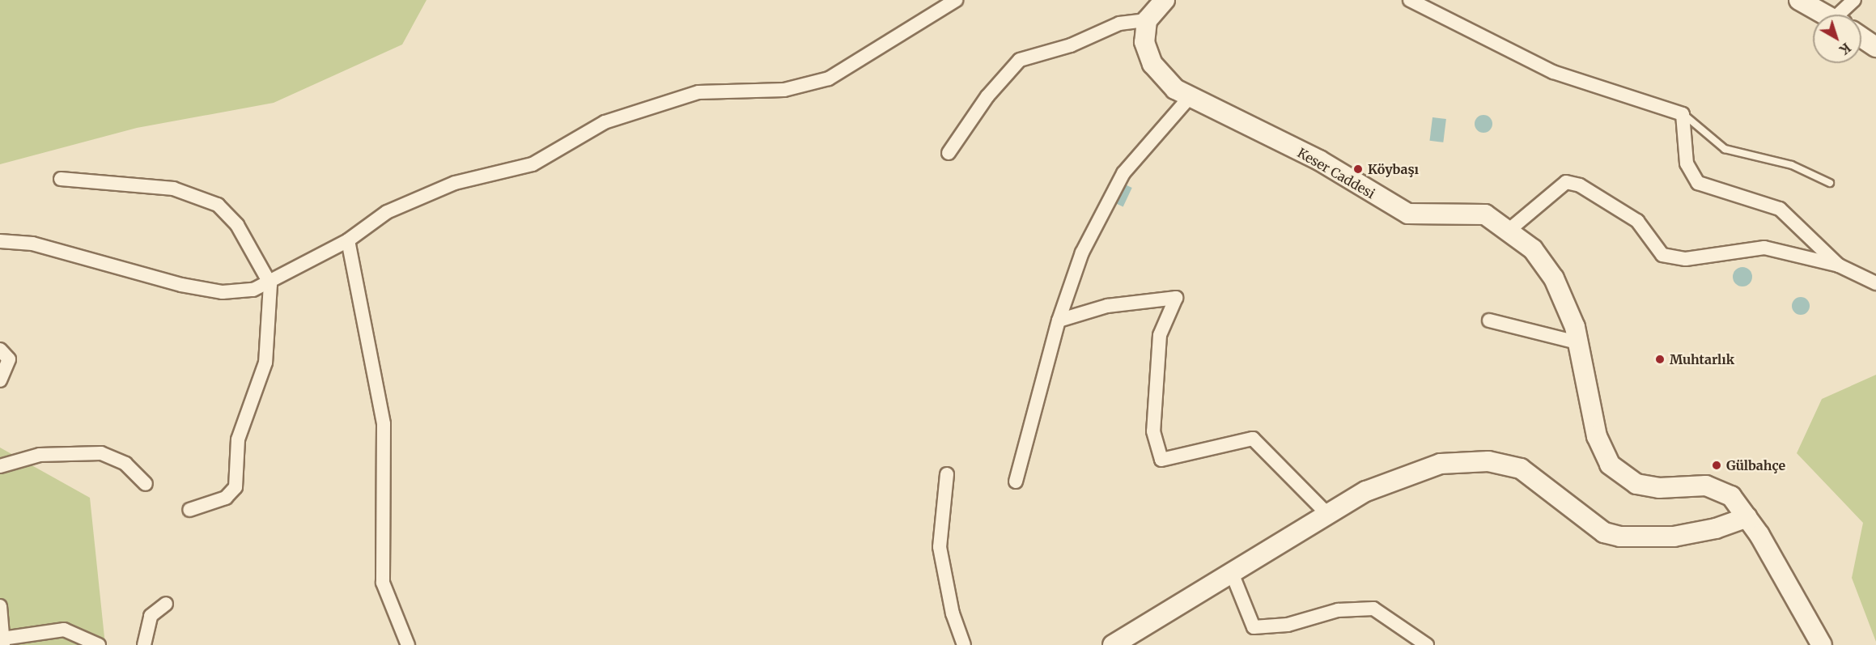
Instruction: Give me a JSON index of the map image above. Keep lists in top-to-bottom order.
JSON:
{
  "streets": {
    "street": ["Keser Caddesi"]
  },
  "places": ["Köybaşı", "Muhtarlık", "Gülbahçe"],
  "north": "bottom right"
}
